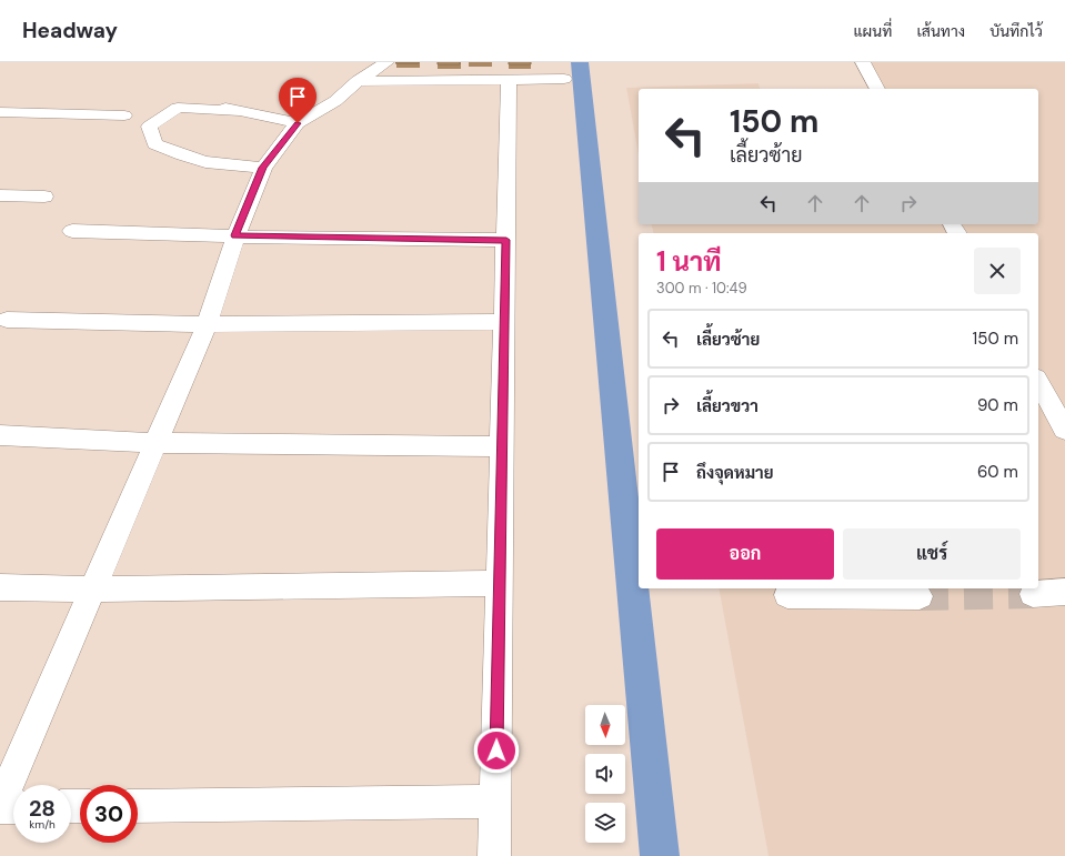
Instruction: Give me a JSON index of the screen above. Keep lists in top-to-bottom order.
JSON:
{
  "north": "bottom",
  "page": {
    "header": "Headway",
    "nav": ["แผนที่", "เส้นทาง", "บันทึกไว้"],
    "turn": ["150 m", "เลี้ยวซ้าย"],
    "heading": ["1 นาที", "300 m · 10:49"],
    "list": [
      {
        "name": "เลี้ยวซ้าย",
        "value": "150 m"
      },
      {
        "name": "เลี้ยวขวา",
        "value": "90 m"
      },
      {
        "name": "ถึงจุดหมาย",
        "value": "60 m"
      }
    ],
    "buttons": ["ออก", "แชร์"],
    "speed": "28 km/h",
    "limit": "30"
  }
}
